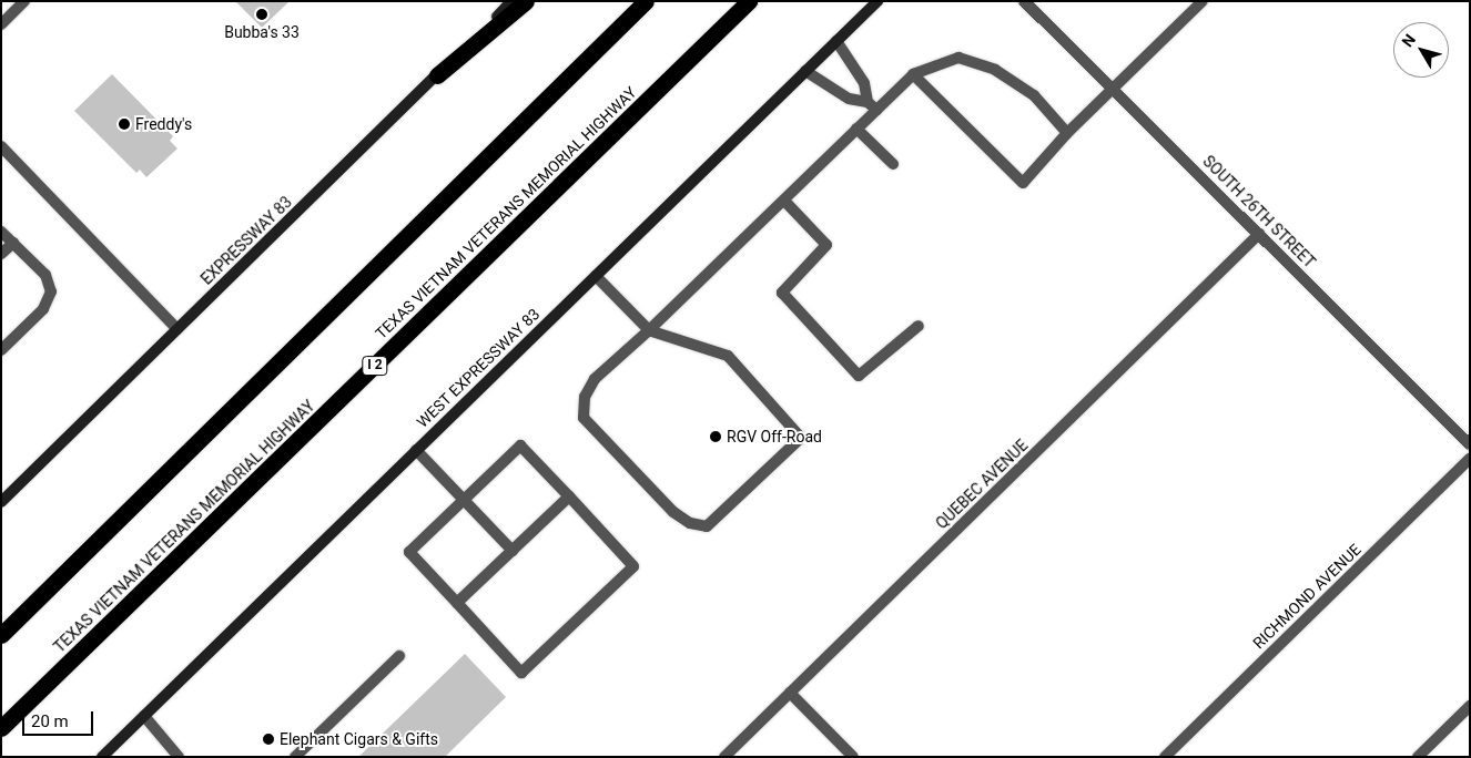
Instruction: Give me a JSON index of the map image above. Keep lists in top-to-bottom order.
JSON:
{
  "streets": {
    "highway": ["TEXAS VIETNAM VETERANS MEMORIAL HIGHWAY", "I 2"],
    "main road": ["EXPRESSWAY 83", "WEST EXPRESSWAY 83"],
    "street": ["SOUTH 26TH STREET", "QUEBEC AVENUE", "RICHMOND AVENUE"]
  },
  "crossings": [
    ["SOUTH 26TH STREET", "QUEBEC AVENUE"]
  ],
  "places": [
    "Bubba's 33",
    "Freddy's",
    "RGV Off-Road",
    "Elephant Cigars & Gifts"
  ],
  "scale_bar": "20 m",
  "north": "top left"
}
